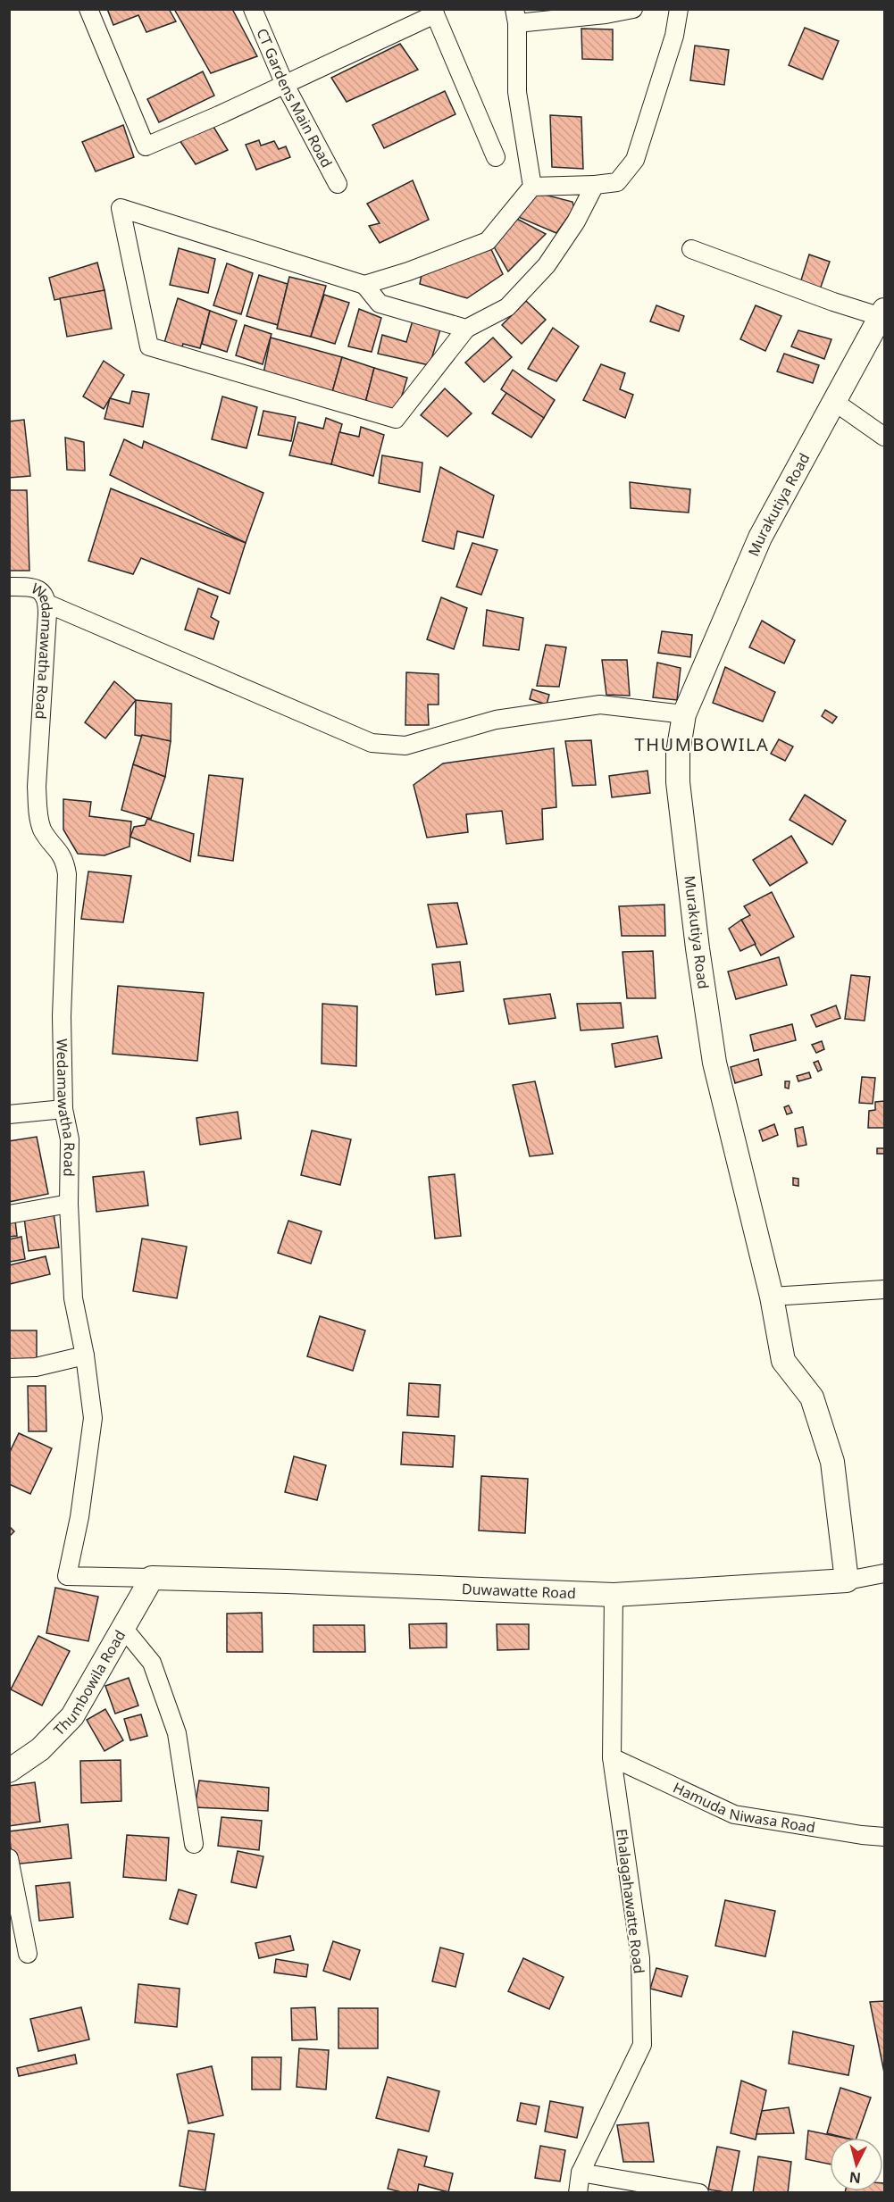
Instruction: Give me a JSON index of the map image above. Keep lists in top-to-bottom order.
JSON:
{
  "streets": {
    "street": [
      "CT Gardens Main Road",
      "Murakutiya Road",
      "Wedamawatha Road",
      "Duwawatte Road",
      "Thumbowila Road",
      "Hamuda Niwasa Road",
      "Ehalagahawatte Road"
    ]
  },
  "crossings": [
    ["Murakutiya Road", "Duwawatte Road"],
    ["Wedamawatha Road", "Duwawatte Road"],
    ["Wedamawatha Road", "Thumbowila Road"],
    ["Duwawatte Road", "Thumbowila Road"],
    ["Duwawatte Road", "Ehalagahawatte Road"],
    ["Hamuda Niwasa Road", "Ehalagahawatte Road"]
  ],
  "districts": ["THUMBOWILA"],
  "north": "bottom"
}
